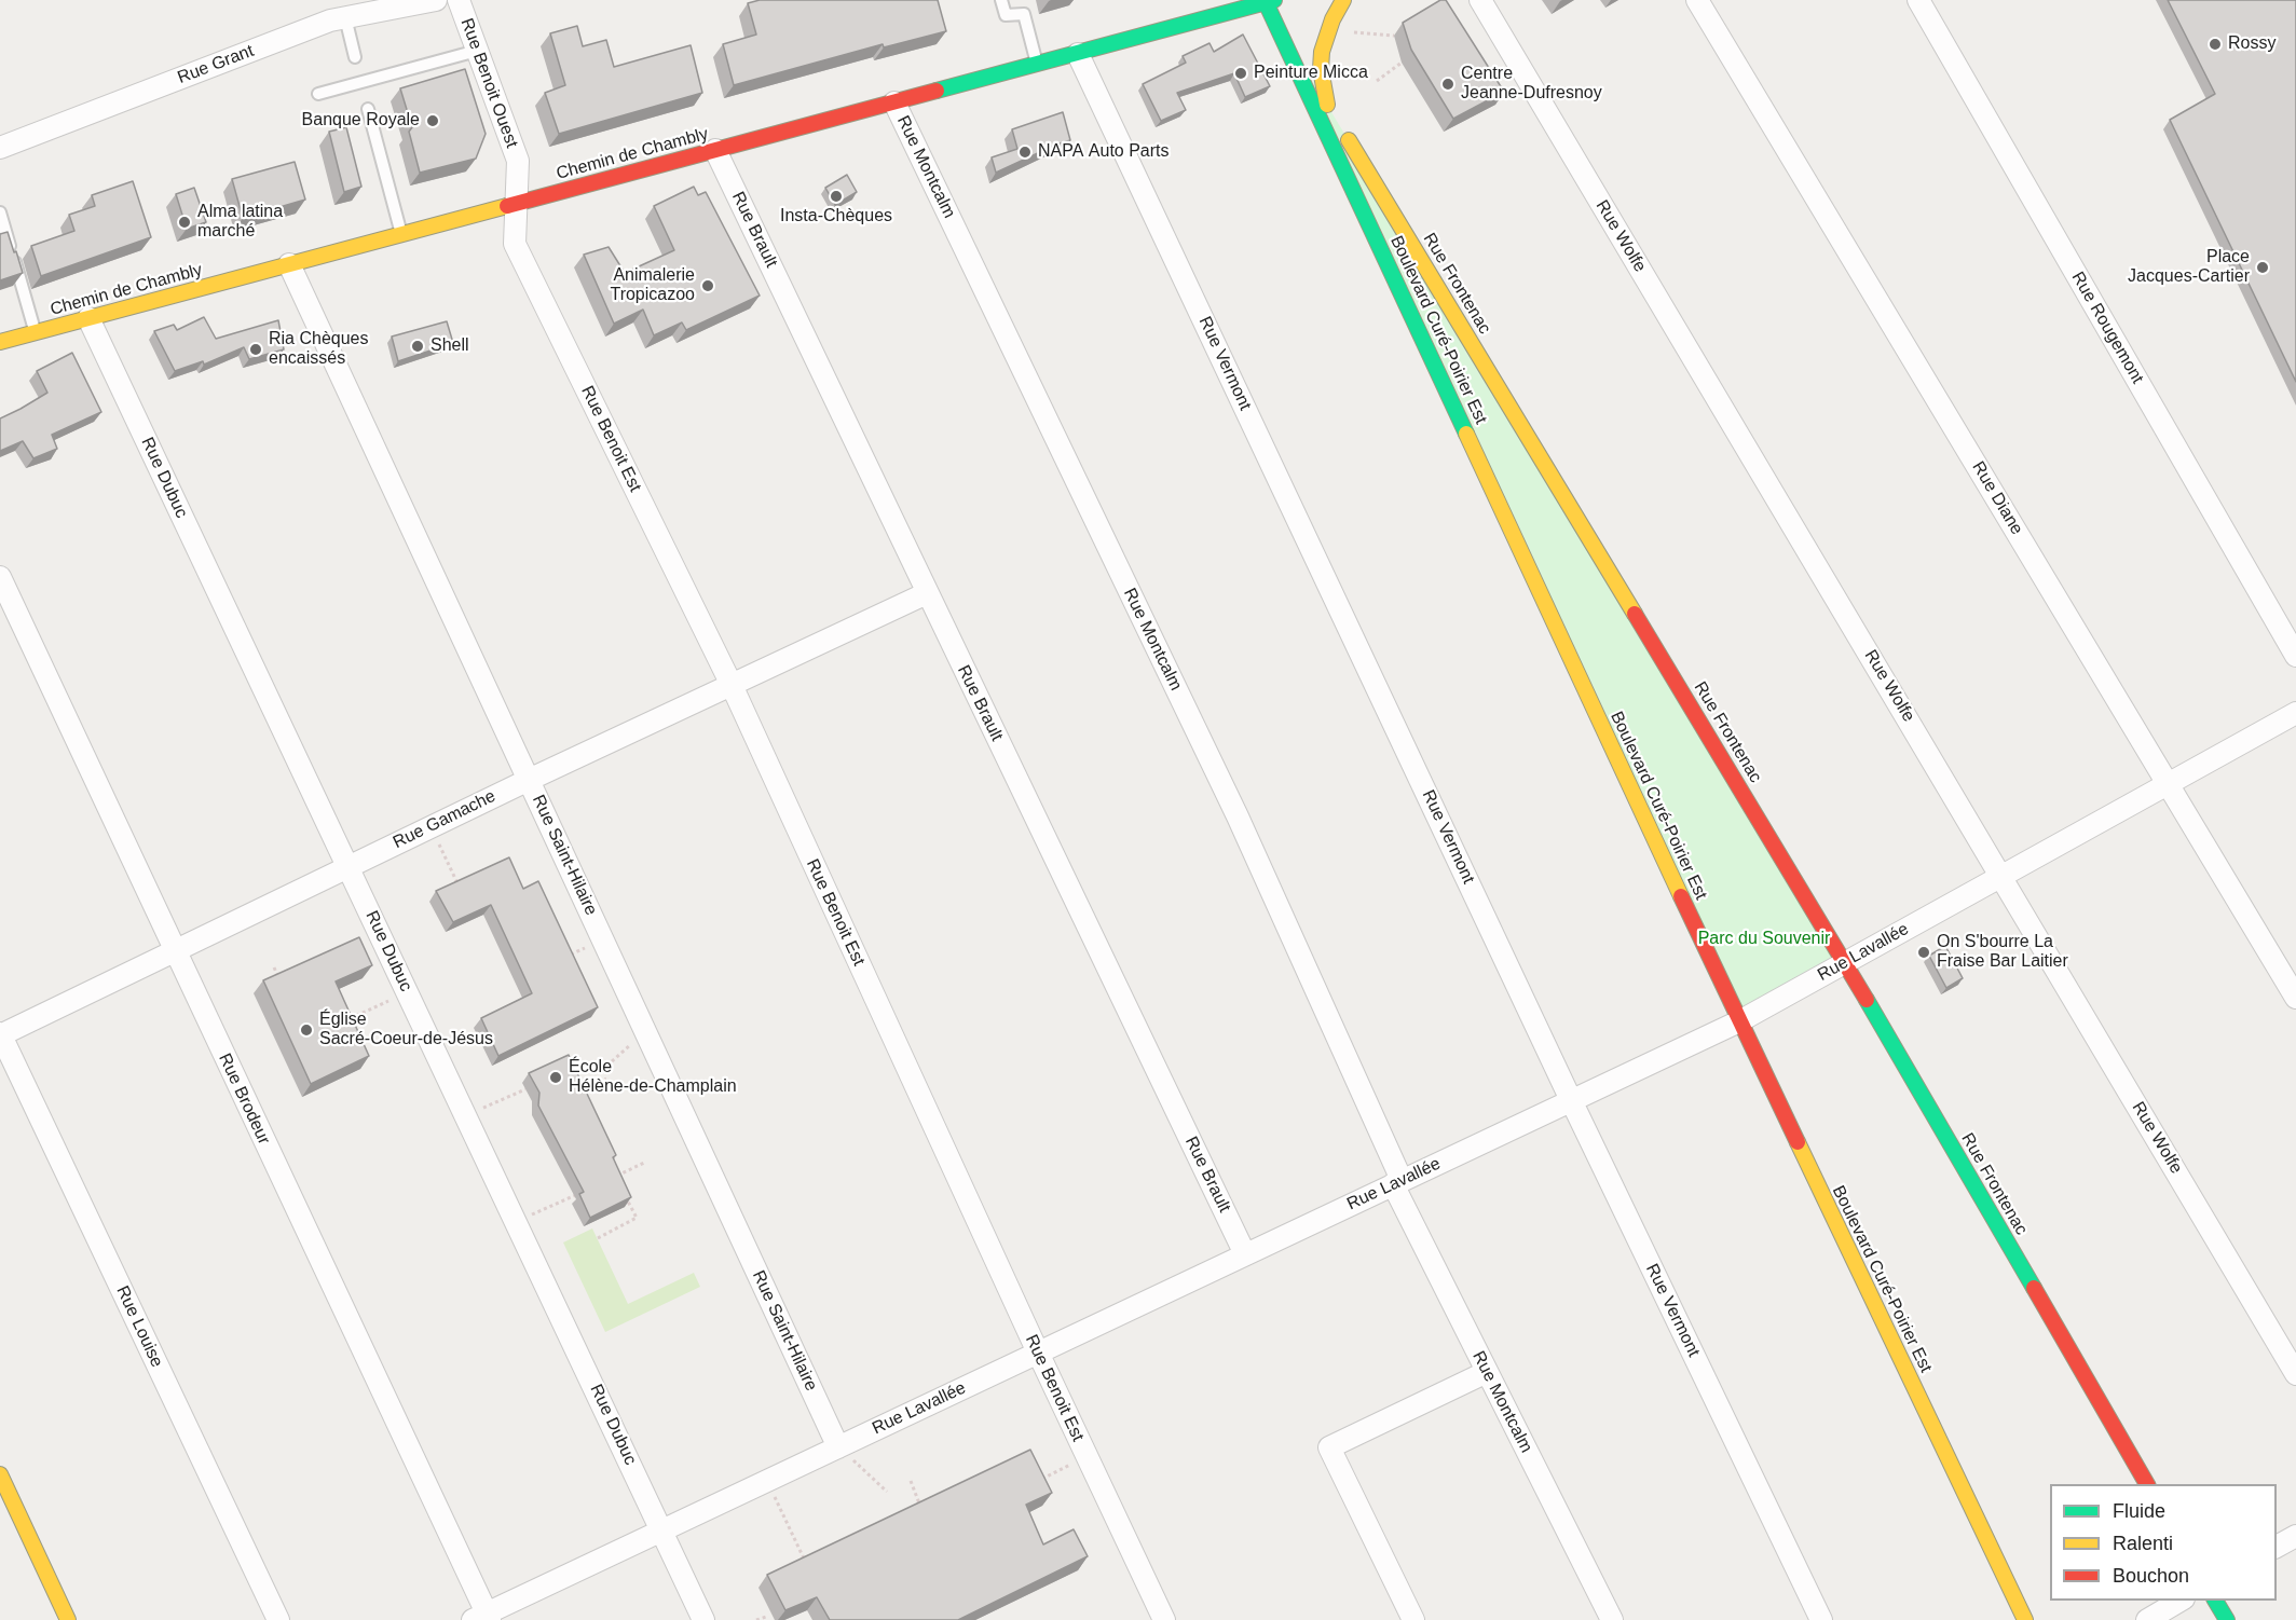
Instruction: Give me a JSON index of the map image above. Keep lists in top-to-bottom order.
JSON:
{
  "streets": {
    "main road": ["Chemin de Chambly", "Rue Frontenac", "Boulevard Curé-Poirier Est"],
    "street": [
      "Rue Grant",
      "Rue Benoit Ouest",
      "Rue Montcalm",
      "Rue Brault",
      "Rue Wolfe",
      "Rue Rougemont",
      "Rue Vermont",
      "Rue Benoit Est",
      "Rue Dubuc",
      "Rue Diane",
      "Rue Gamache",
      "Rue Saint-Hilaire",
      "Rue Lavallée",
      "Rue Brodeur",
      "Rue Louise"
    ]
  },
  "crossings": [
    ["Rue Benoit Ouest", "Chemin de Chambly"],
    ["Rue Benoit Ouest", "Rue Benoit Est"],
    ["Chemin de Chambly", "Rue Montcalm"],
    ["Chemin de Chambly", "Rue Brault"],
    ["Chemin de Chambly", "Rue Frontenac"],
    ["Chemin de Chambly", "Boulevard Curé-Poirier Est"],
    ["Chemin de Chambly", "Rue Vermont"],
    ["Chemin de Chambly", "Rue Benoit Est"],
    ["Chemin de Chambly", "Rue Dubuc"],
    ["Chemin de Chambly", "Rue Saint-Hilaire"],
    ["Rue Montcalm", "Rue Lavallée"],
    ["Rue Brault", "Rue Gamache"],
    ["Rue Brault", "Rue Lavallée"],
    ["Rue Wolfe", "Rue Lavallée"],
    ["Rue Frontenac", "Boulevard Curé-Poirier Est"],
    ["Rue Frontenac", "Rue Lavallée"],
    ["Boulevard Curé-Poirier Est", "Rue Lavallée"],
    ["Rue Vermont", "Rue Lavallée"],
    ["Rue Benoit Est", "Rue Gamache"],
    ["Rue Benoit Est", "Rue Lavallée"],
    ["Rue Dubuc", "Rue Gamache"],
    ["Rue Dubuc", "Rue Lavallée"],
    ["Rue Diane", "Rue Lavallée"],
    ["Rue Gamache", "Rue Saint-Hilaire"],
    ["Rue Gamache", "Rue Brodeur"],
    ["Rue Gamache", "Rue Louise"],
    ["Rue Saint-Hilaire", "Rue Lavallée"],
    ["Rue Lavallée", "Rue Brodeur"]
  ],
  "parks": ["Parc du Souvenir"],
  "places": [
    "Rossy",
    "Peinture Micca",
    "Centre Jeanne-Dufresnoy",
    "Banque Royale",
    "NAPA Auto Parts",
    "Insta-Chèques",
    "Alma latina marché",
    "Place Jacques-Cartier",
    "Animalerie Tropicazoo",
    "Shell",
    "Ria Chèques encaissés",
    "On S'bourre La Fraise Bar Laitier",
    "Église Sacré-Coeur-de-Jésus",
    "École Hélène-de-Champlain"
  ],
  "legend": ["Fluide", "Ralenti", "Bouchon"]
}
